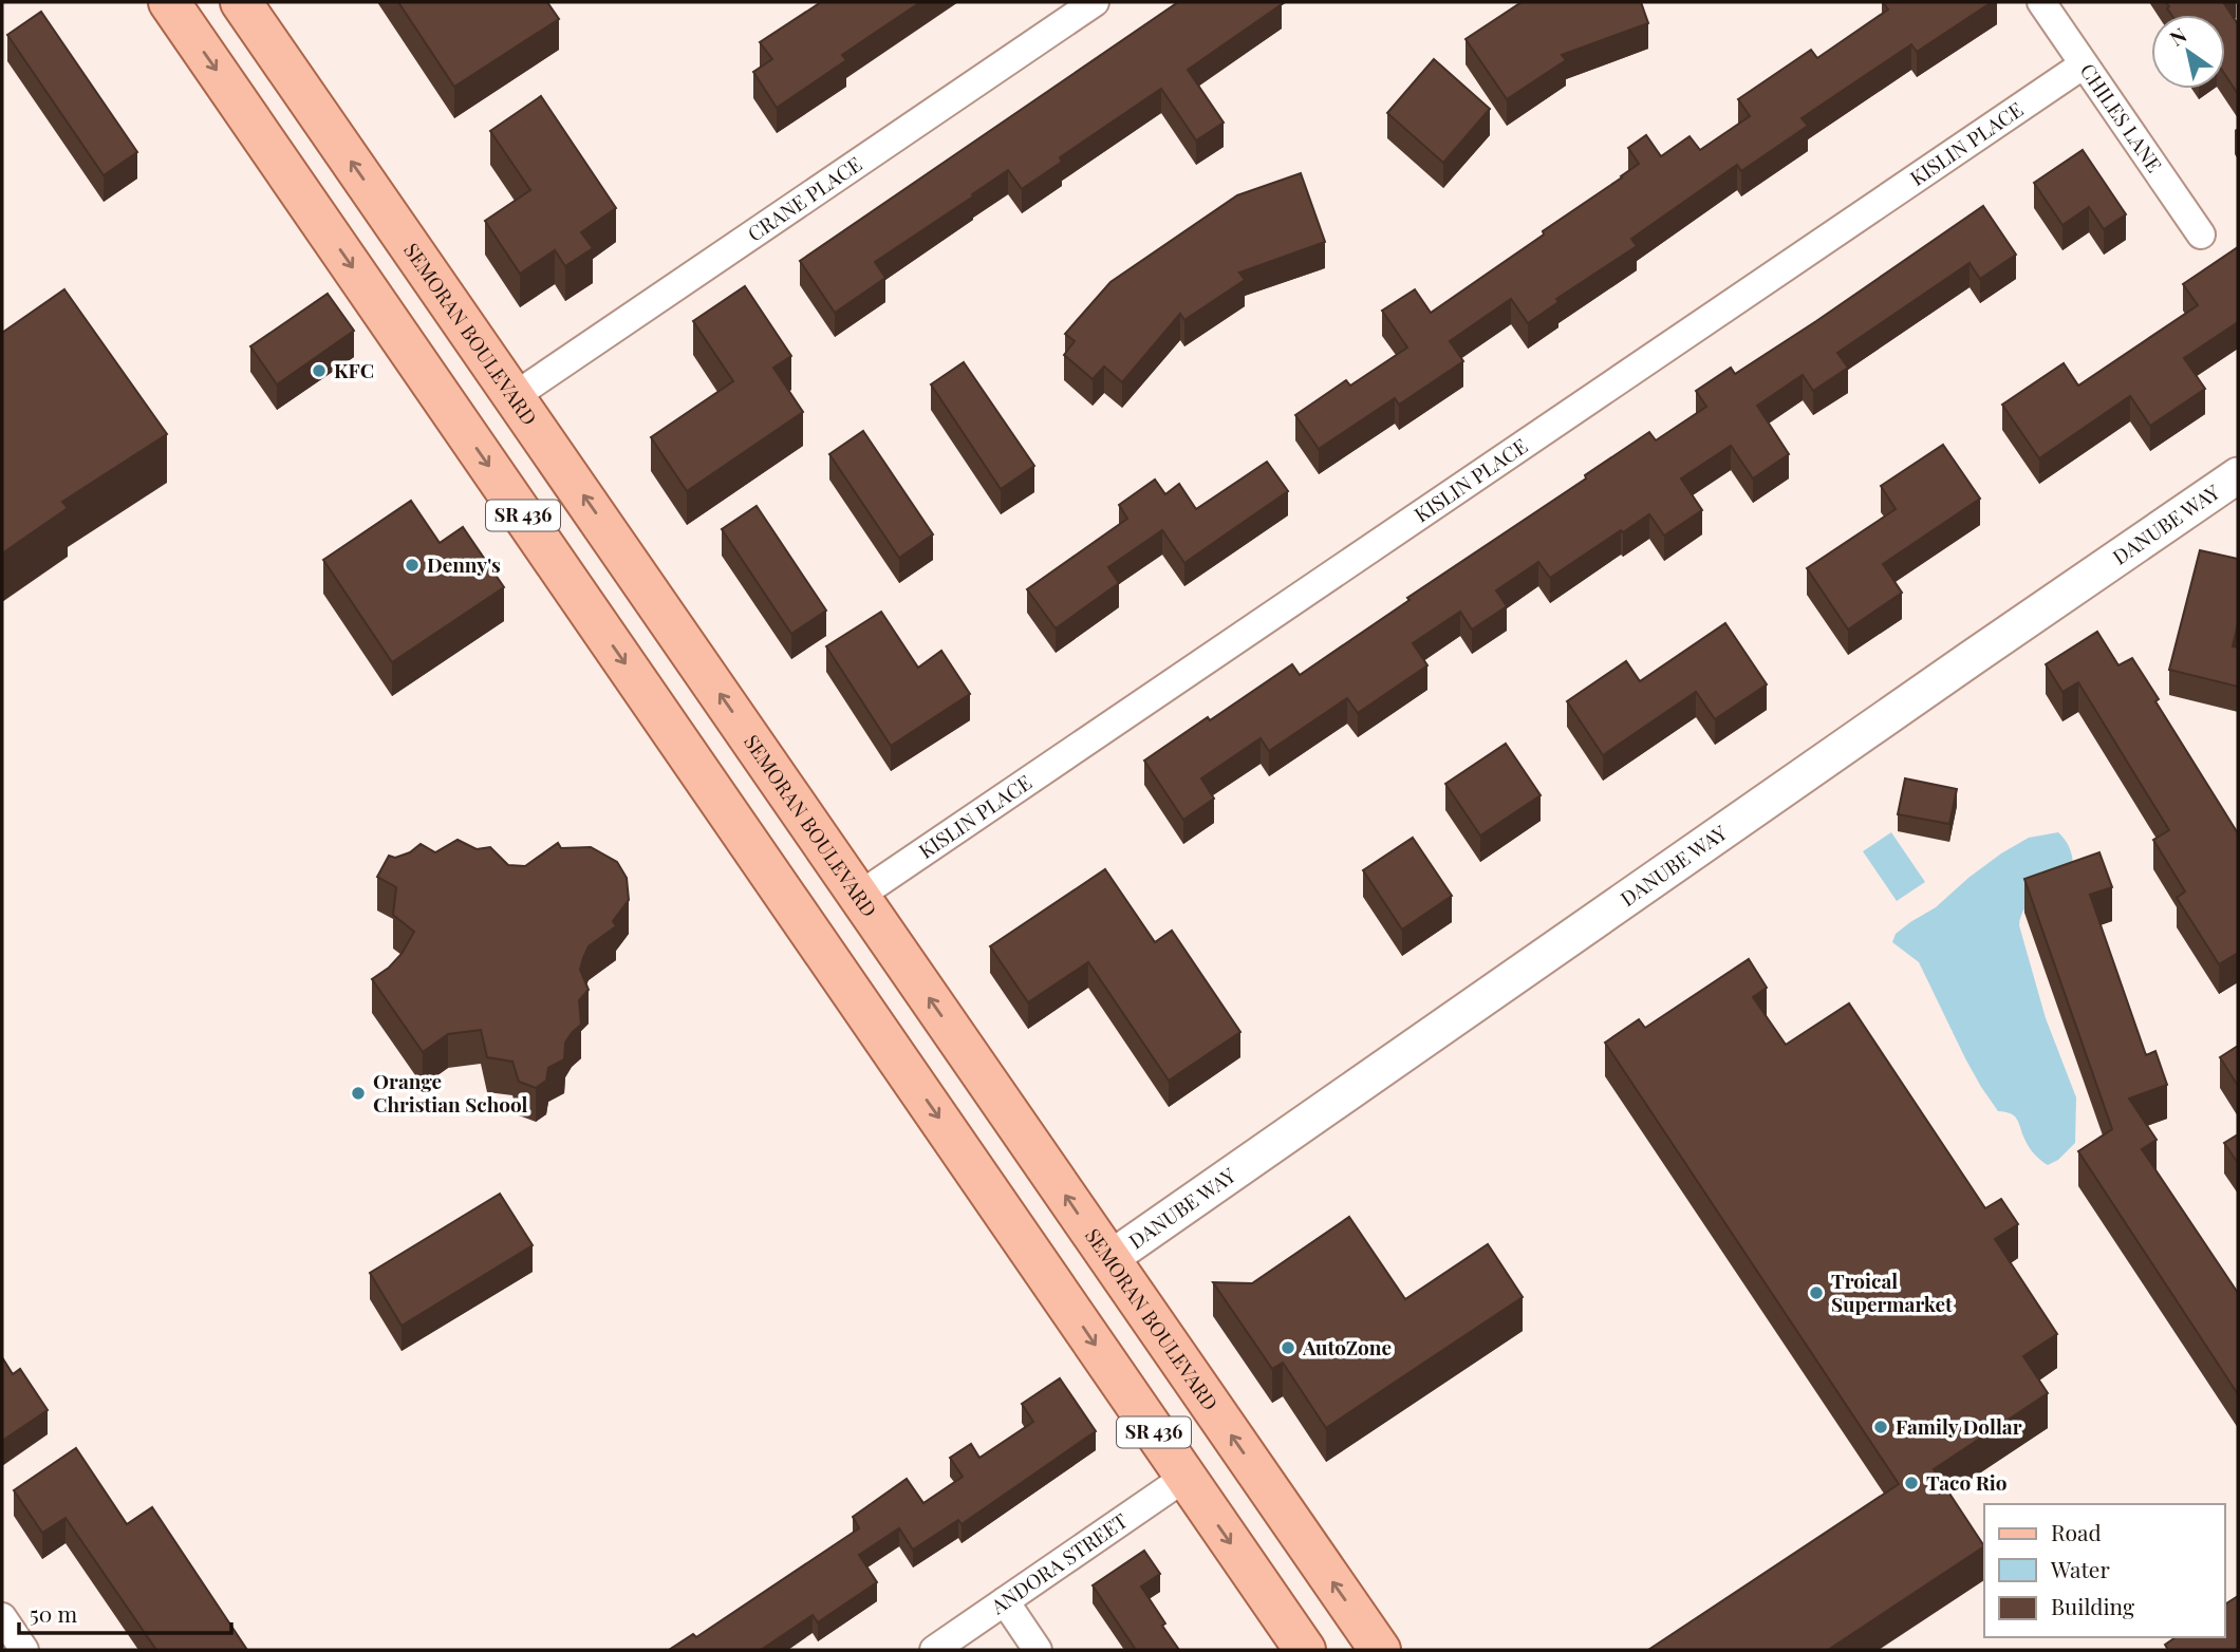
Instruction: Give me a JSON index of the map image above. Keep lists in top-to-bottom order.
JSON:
{
  "streets": {
    "main road": ["SEMORAN BOULEVARD", "SR 436"],
    "street": [
      "CHILES LANE",
      "KISLIN PLACE",
      "CRANE PLACE",
      "DANUBE WAY",
      "ANDORA STREET"
    ]
  },
  "crossings": [
    ["CHILES LANE", "KISLIN PLACE"],
    ["KISLIN PLACE", "SEMORAN BOULEVARD"],
    ["CRANE PLACE", "SEMORAN BOULEVARD"],
    ["SEMORAN BOULEVARD", "DANUBE WAY"],
    ["SR 436", "ANDORA STREET"]
  ],
  "places": [
    "KFC",
    "Denny's",
    "Orange Christian School",
    "Troical Supermarket",
    "AutoZone",
    "Family Dollar",
    "Taco Rio"
  ],
  "legend": ["Road", "Water", "Building"],
  "scale_bar": "50 m",
  "north": "top left"
}
